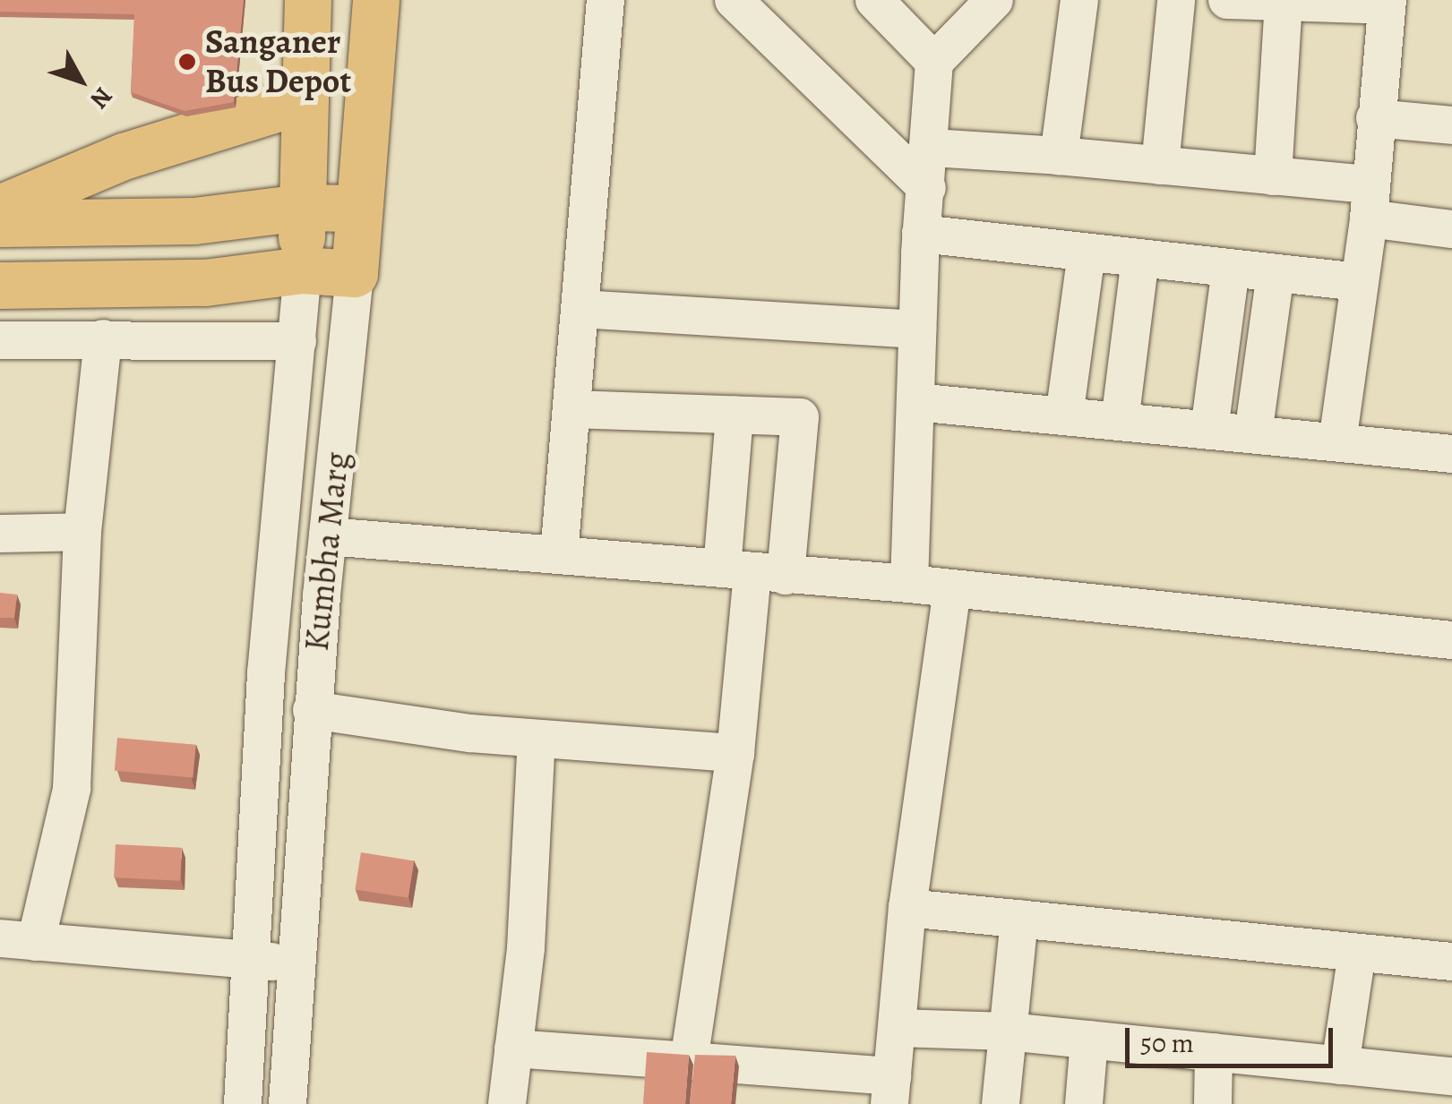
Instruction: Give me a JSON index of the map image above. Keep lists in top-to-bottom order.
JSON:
{
  "streets": {
    "main road": ["Kumbha Marg"]
  },
  "places": ["Sanganer Bus Depot"],
  "scale_bar": "50 m",
  "north": "bottom right"
}
